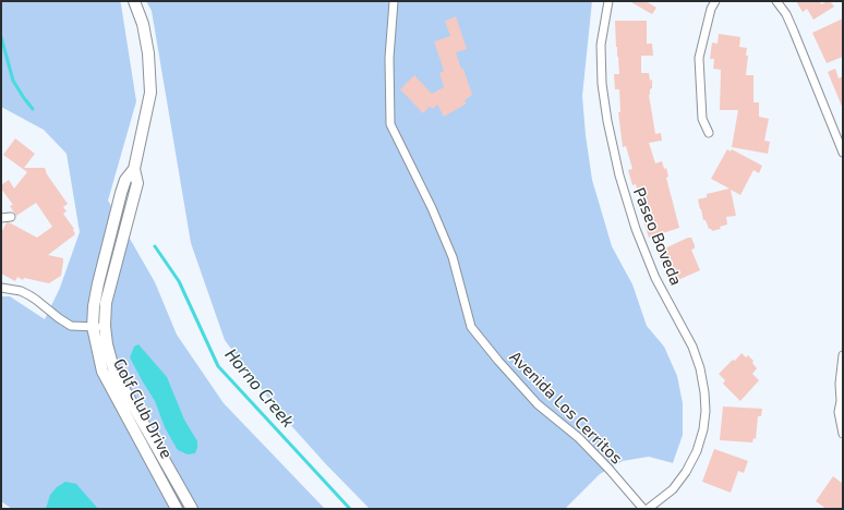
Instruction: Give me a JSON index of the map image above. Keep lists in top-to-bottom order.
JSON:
{
  "streets": {
    "street": ["Paseo Boveda", "Avenida Los Cerritos", "Golf Club Drive"]
  },
  "water": ["Horno Creek"]
}
